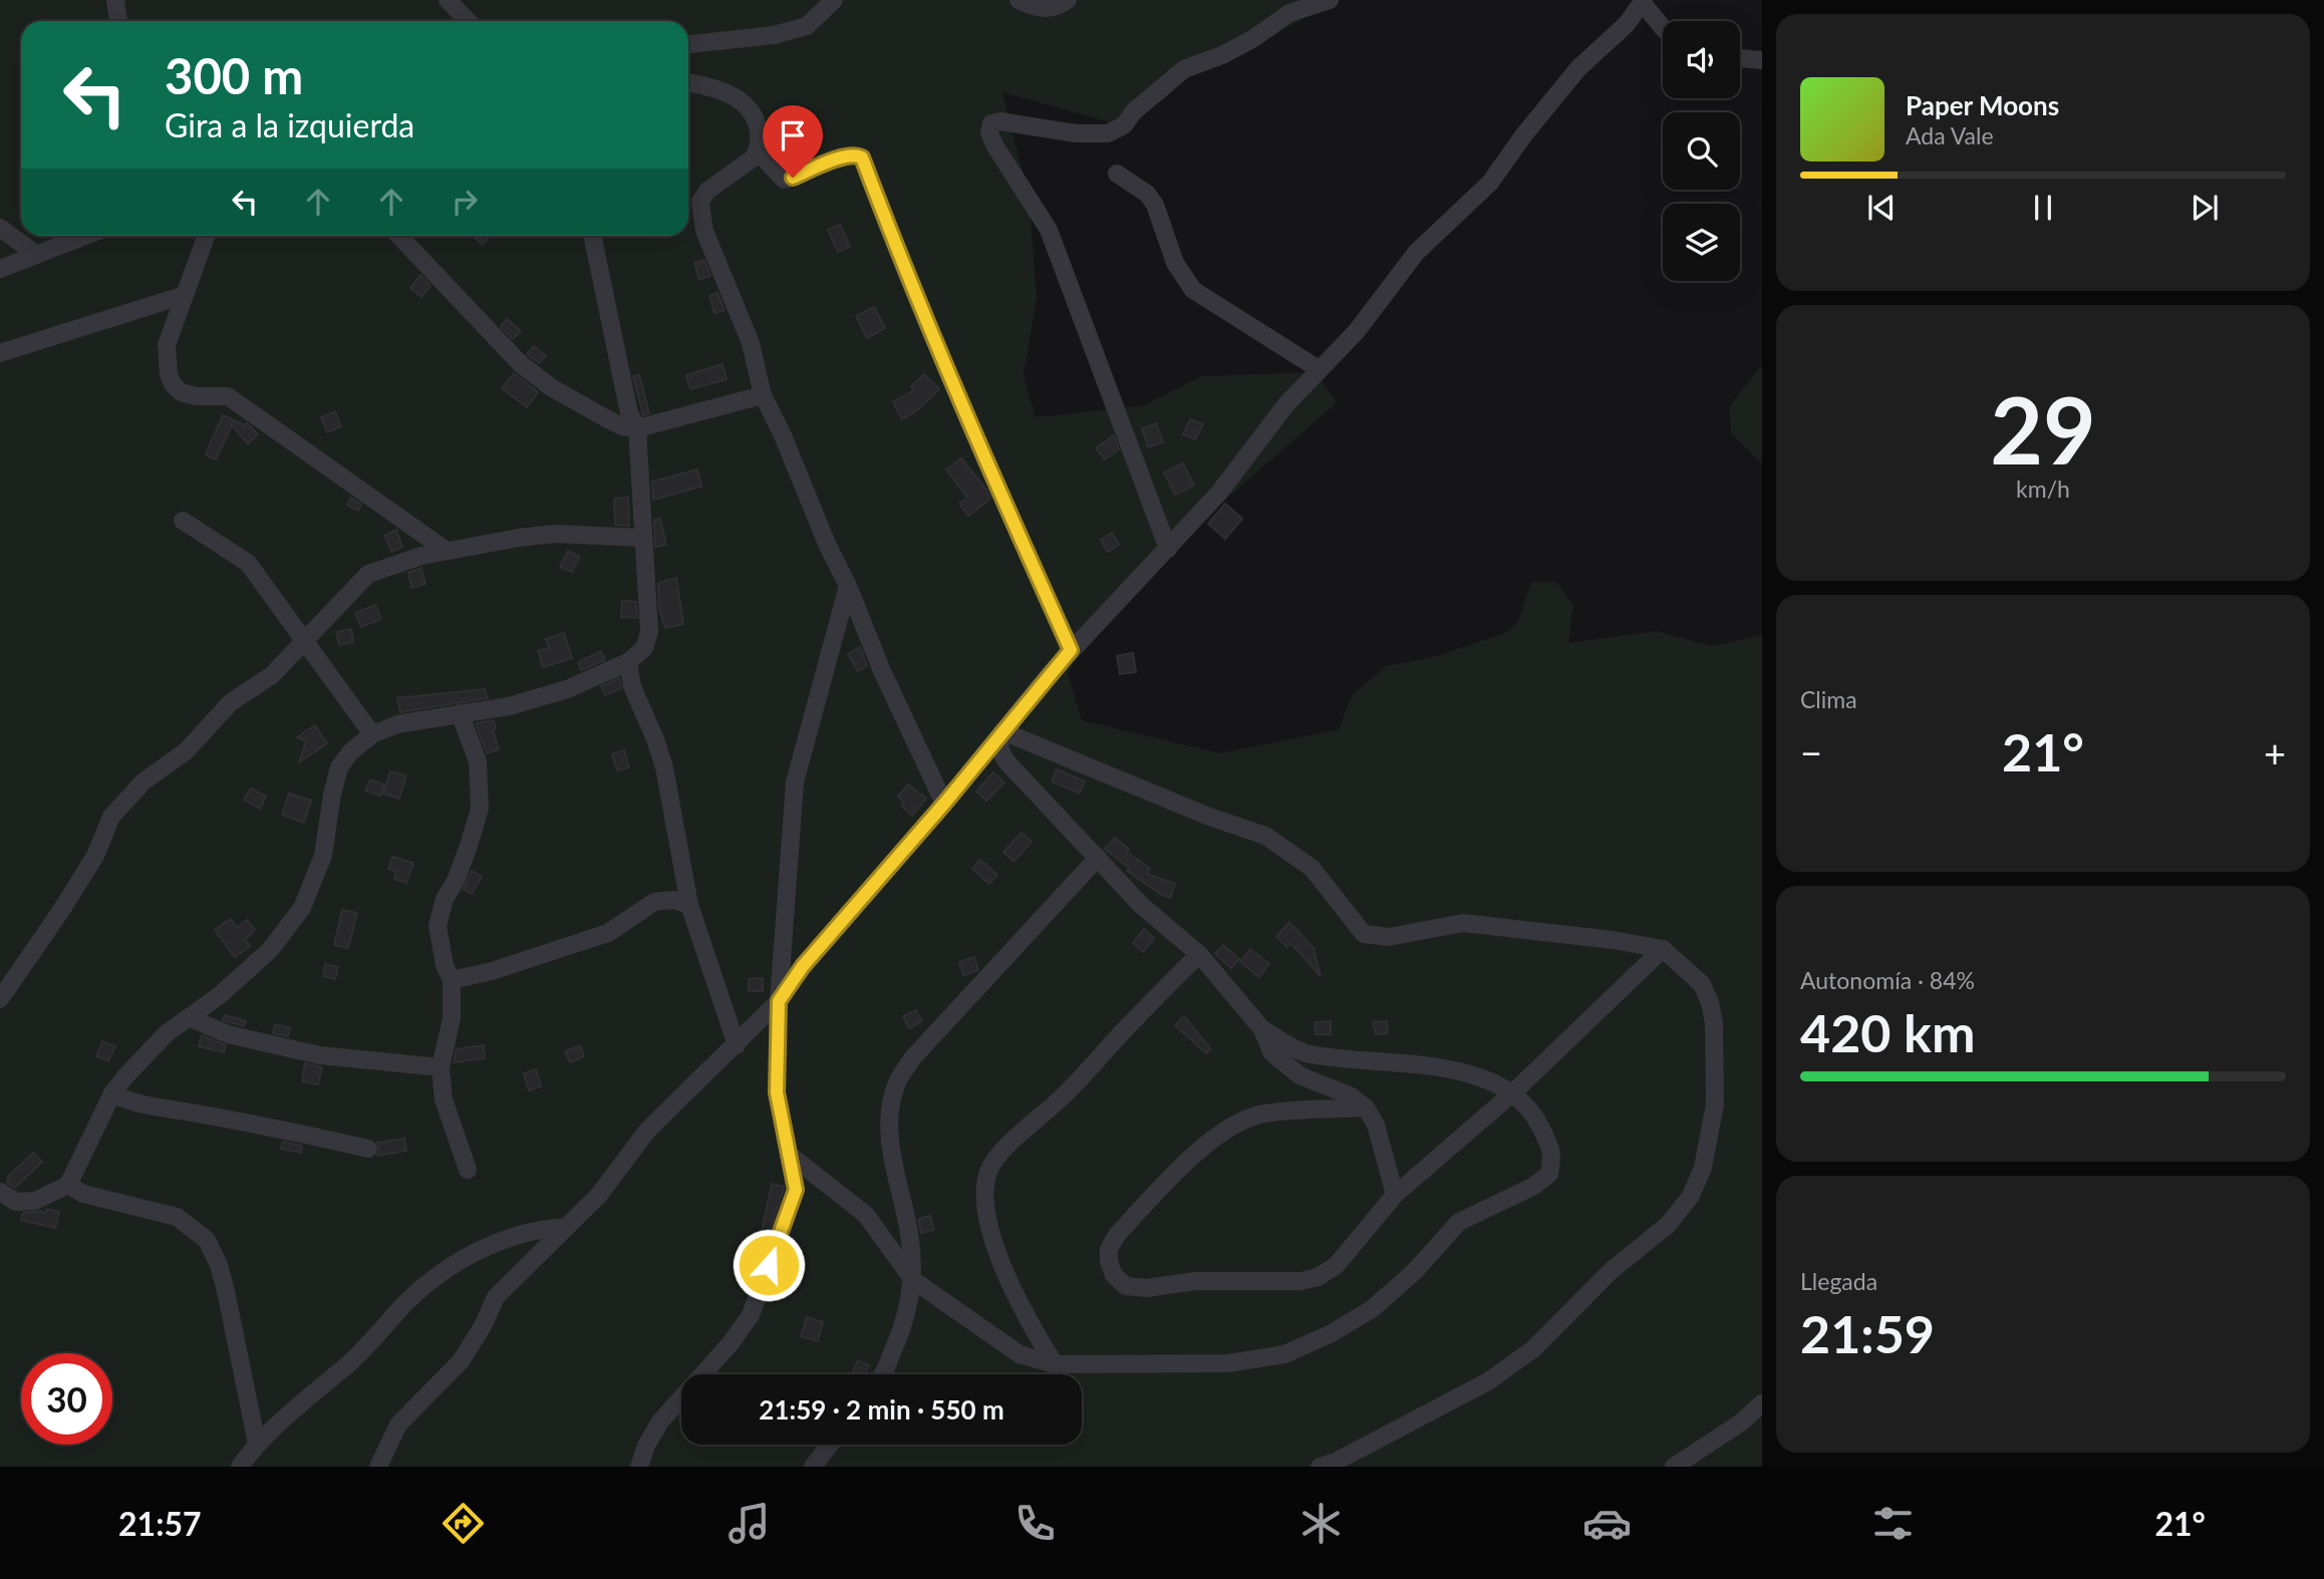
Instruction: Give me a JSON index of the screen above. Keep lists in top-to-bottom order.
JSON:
{
  "page": {
    "turn": ["300 m", "Gira a la izquierda"],
    "song": ["Paper Moons", "Ada Vale"],
    "tile": [
      ["29", "km/h"],
      "Clima",
      ["Autonomía · 84%", "420 km"],
      ["Llegada", "21:59"]
    ],
    "heat": ["−", "21°", "+"],
    "limit": "30",
    "trip": "21:59 · 2 min · 550 m",
    "tabs": ["21:57", "21°"]
  }
}
